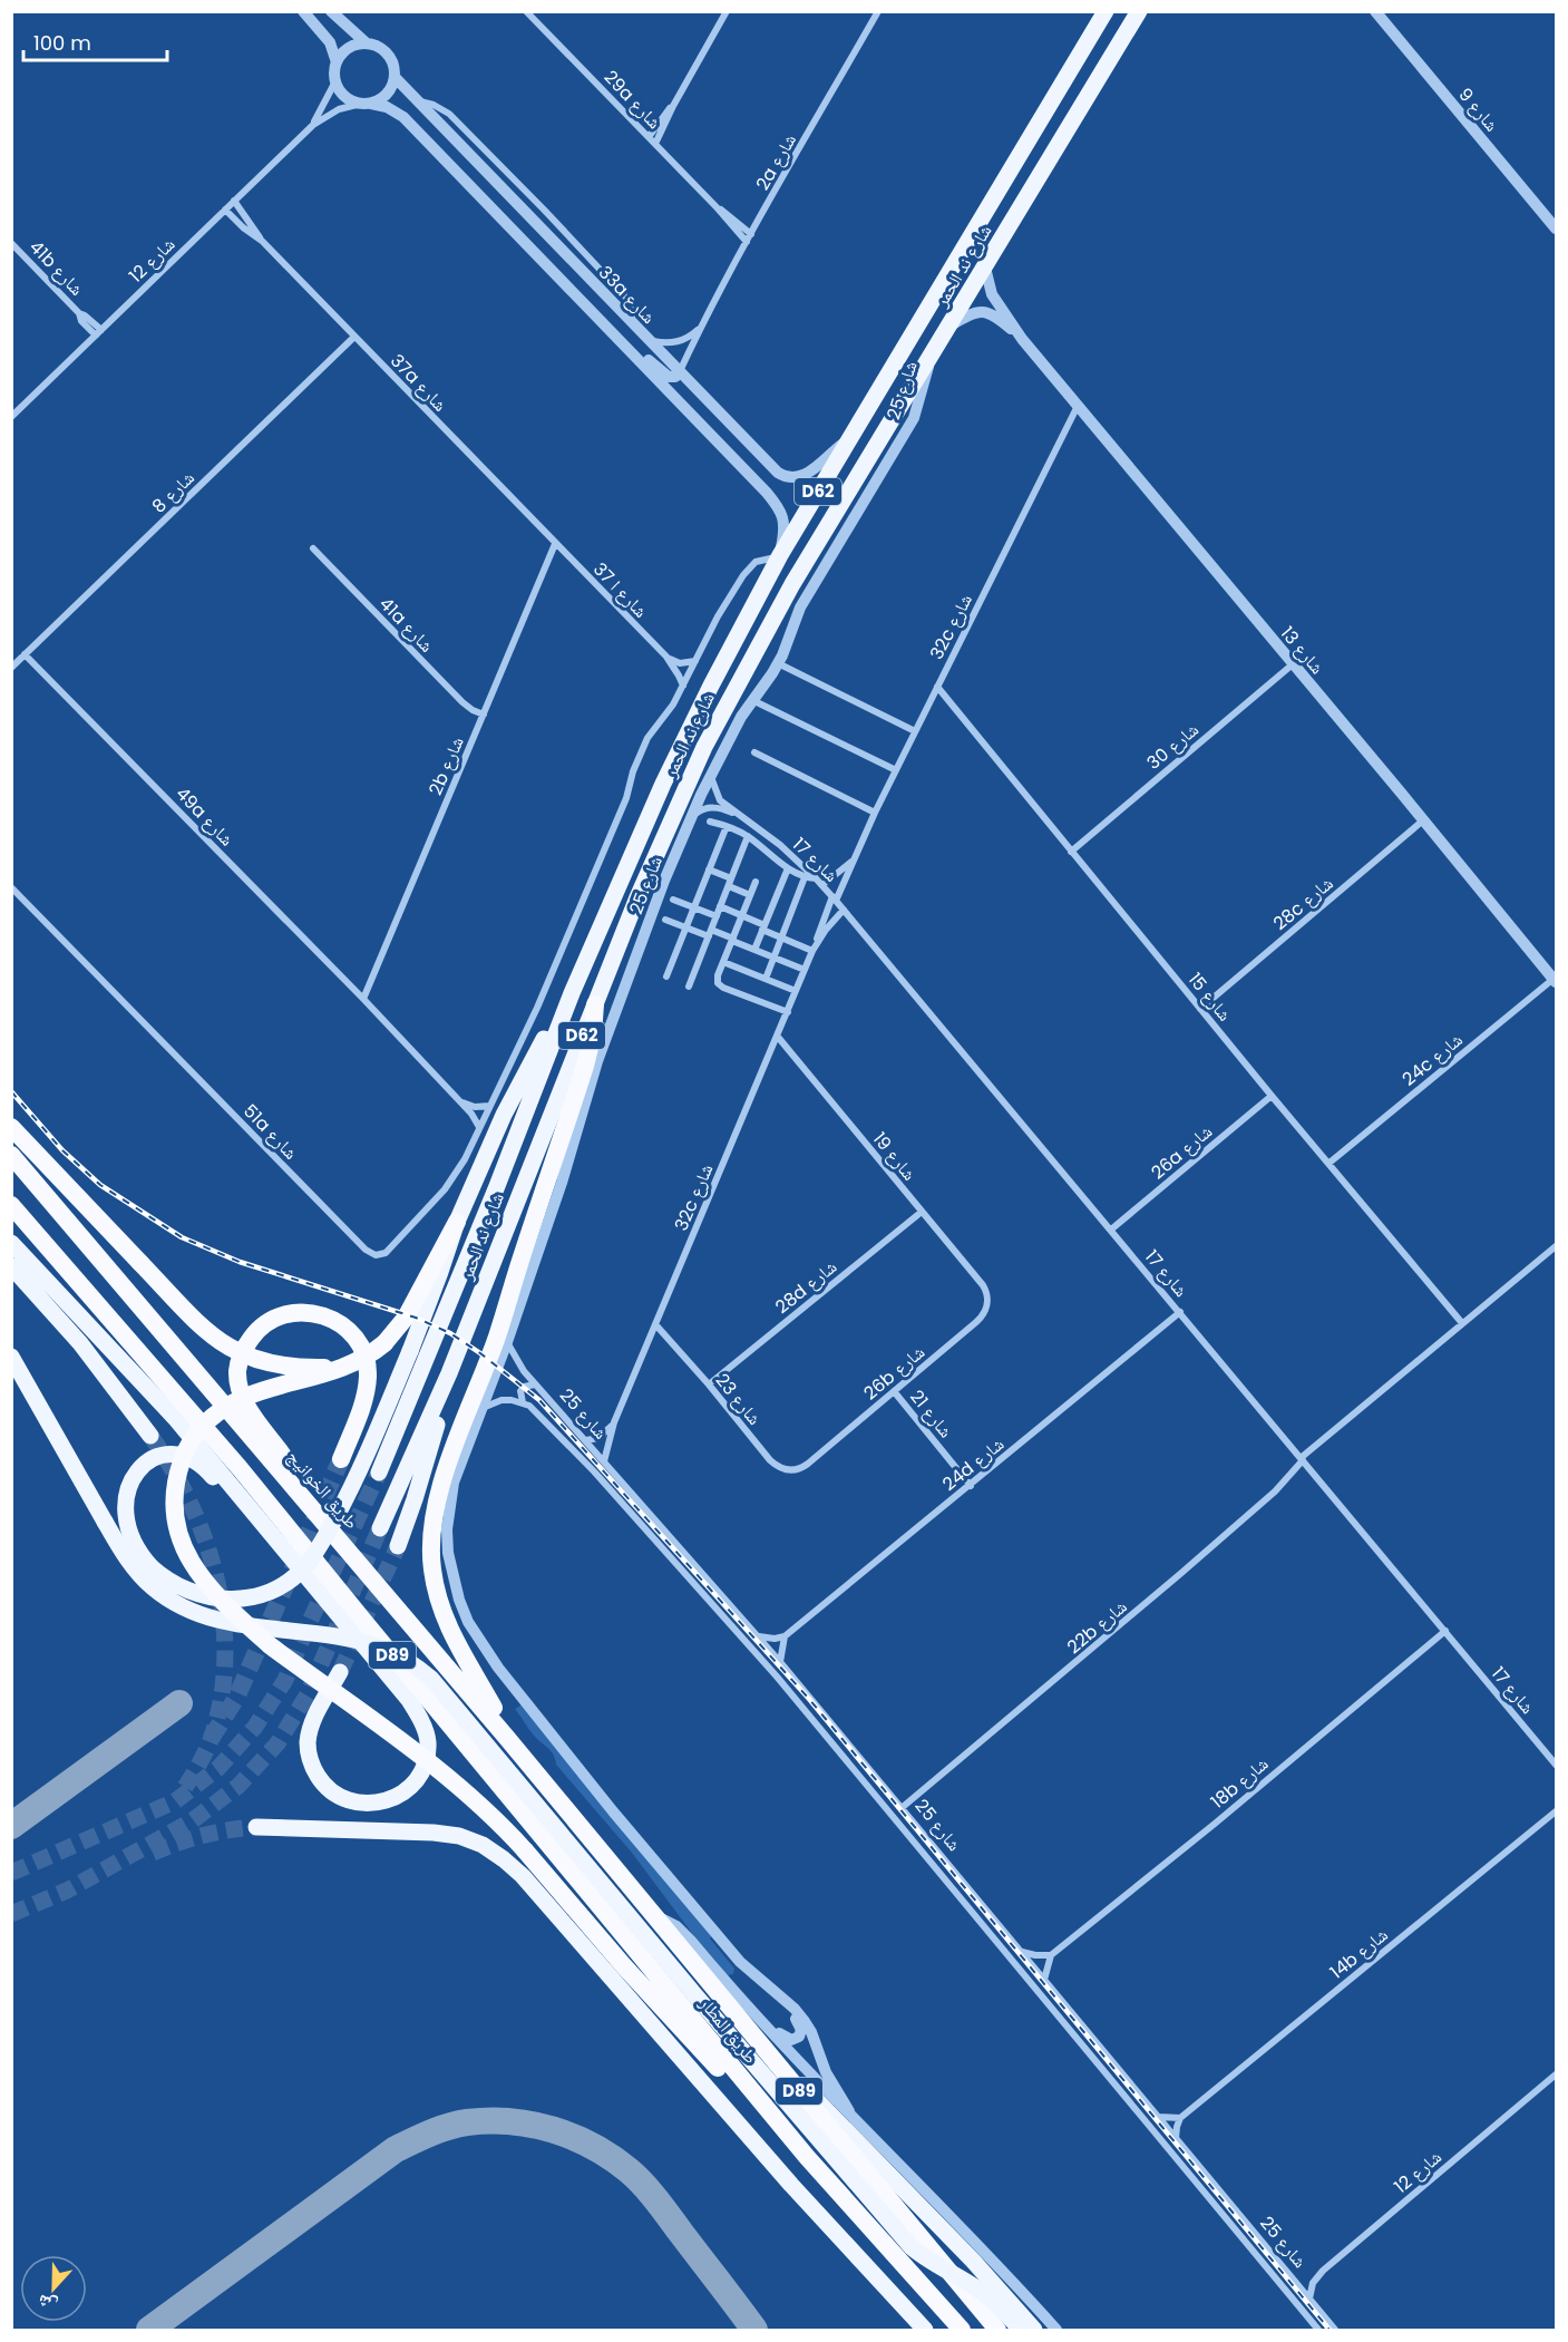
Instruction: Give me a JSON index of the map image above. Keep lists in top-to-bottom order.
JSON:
{
  "streets": {
    "highway": ["طريق الخوانيج", "D89", "طريق المطار"],
    "main road": ["شارع ند الحمر", "D62"],
    "street": [
      "29a شارع",
      "شارع 9",
      "2a شارع",
      "شارع 12",
      "41b شارع",
      "33a شارع",
      "37a شارع",
      "شارع 25",
      "شارع 8",
      "شارع ا 37",
      "41a شارع",
      "32c شارع",
      "شارع 13",
      "شارع 30",
      "2b شارع",
      "49a شارع",
      "شارع 17",
      "28c شارع",
      "شارع 15",
      "24c شارع",
      "51a شارع",
      "26a شارع",
      "شارع 19",
      "28d شارع",
      "26b شارع",
      "شارع 23",
      "شارع 21",
      "24d شارع",
      "22b شارع",
      "18b شارع",
      "14b شارع"
    ]
  },
  "crossings": [
    ["29a شارع", "2a شارع"],
    ["2a شارع", "33a شارع"],
    ["شارع 12", "41b شارع"],
    ["شارع 12", "33a شارع"],
    ["شارع 12", "37a شارع"],
    ["شارع 12", "شارع 25"],
    ["شارع ند الحمر", "33a شارع"],
    ["شارع ند الحمر", "شارع 25"],
    ["شارع ند الحمر", "شارع 13"],
    ["شارع ند الحمر", "51a شارع"],
    ["33a شارع", "51a شارع"],
    ["37a شارع", "شارع 8"],
    ["37a شارع", "شارع ا 37"],
    ["37a شارع", "2b شارع"],
    ["شارع 25", "32c شارع"],
    ["شارع 25", "شارع 17"],
    ["شارع 25", "22b شارع"],
    ["شارع 8", "49a شارع"],
    ["شارع ا 37", "2b شارع"],
    ["شارع ا 37", "51a شارع"],
    ["41a شارع", "2b شارع"],
    ["32c شارع", "شارع 13"],
    ["32c شارع", "شارع 17"],
    ["32c شارع", "شارع 15"],
    ["32c شارع", "شارع 19"],
    ["32c شارع", "شارع 23"],
    ["شارع 13", "شارع 30"],
    ["شارع 13", "28c شارع"],
    ["شارع 13", "24c شارع"],
    ["شارع 30", "شارع 15"],
    ["2b شارع", "49a شارع"],
    ["49a شارع", "51a شارع"],
    ["شارع 17", "26a شارع"],
    ["شارع 17", "24d شارع"],
    ["شارع 17", "22b شارع"],
    ["شارع 17", "18b شارع"],
    ["28c شارع", "شارع 15"],
    ["شارع 15", "24c شارع"],
    ["شارع 15", "26a شارع"],
    ["شارع 15", "22b شارع"],
    ["شارع 19", "28d شارع"],
    ["شارع 19", "26b شارع"],
    ["28d شارع", "شارع 23"],
    ["26b شارع", "شارع 23"],
    ["26b شارع", "شارع 21"],
    ["شارع 21", "24d شارع"],
    ["طريق الخوانيج", "طريق المطار"]
  ],
  "scale_bar": "100 m",
  "north": "bottom"
}
